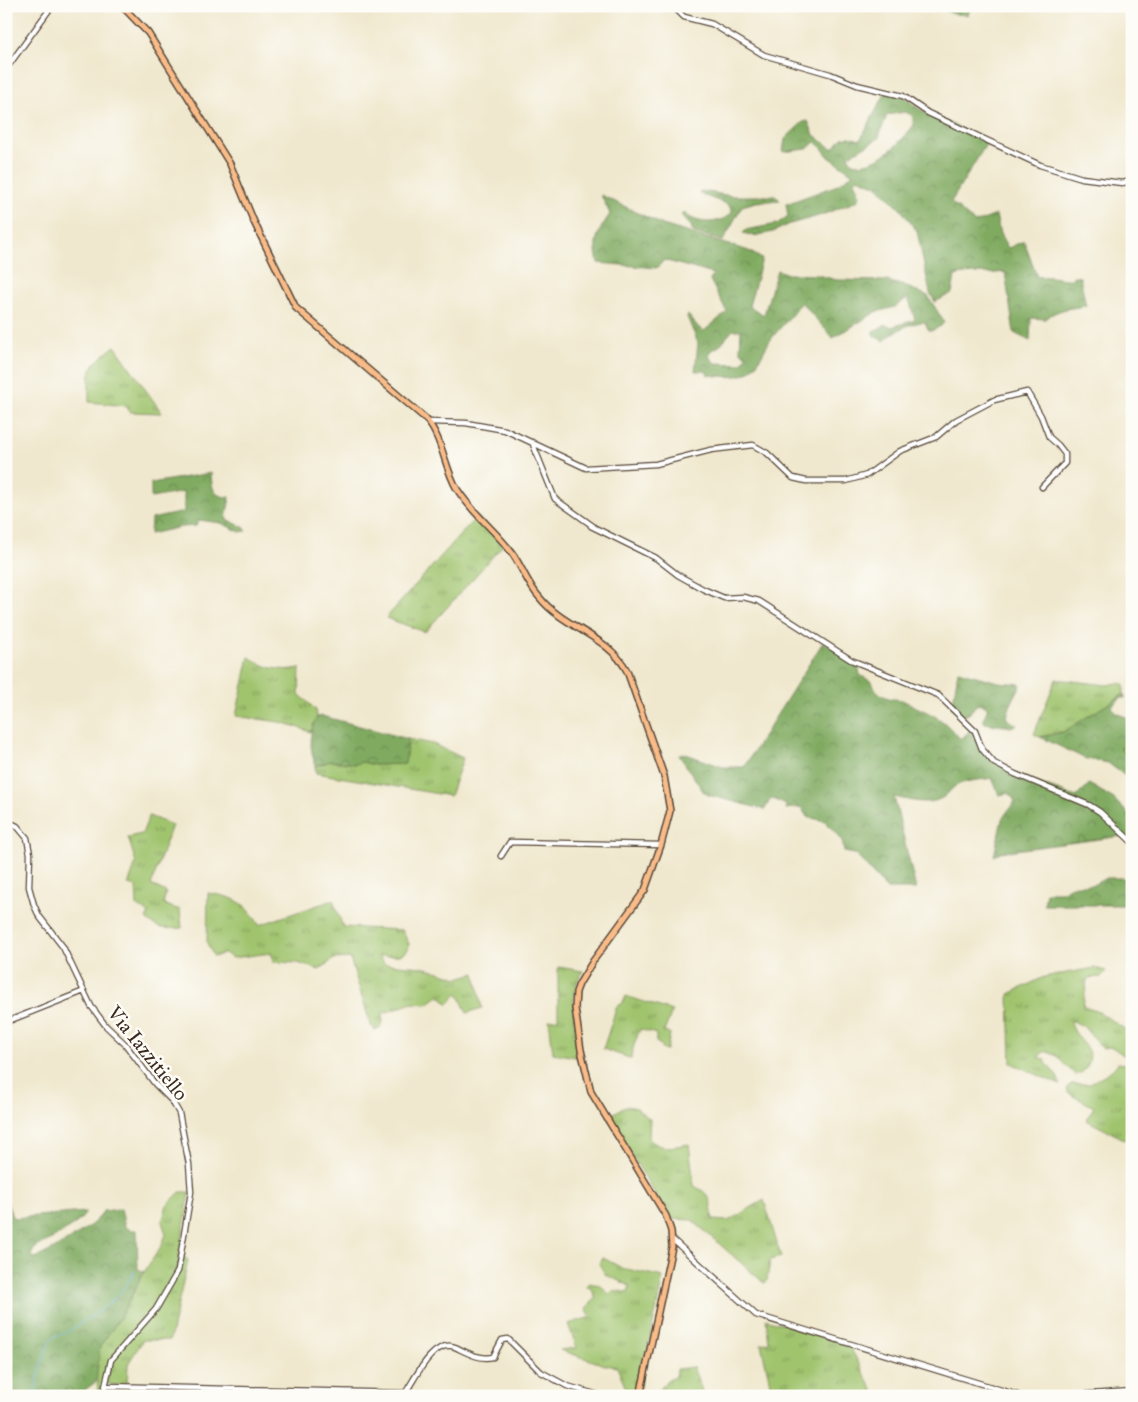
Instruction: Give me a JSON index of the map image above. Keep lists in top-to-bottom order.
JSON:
{
  "streets": {
    "street": ["Via Iazzitiello"]
  }
}
